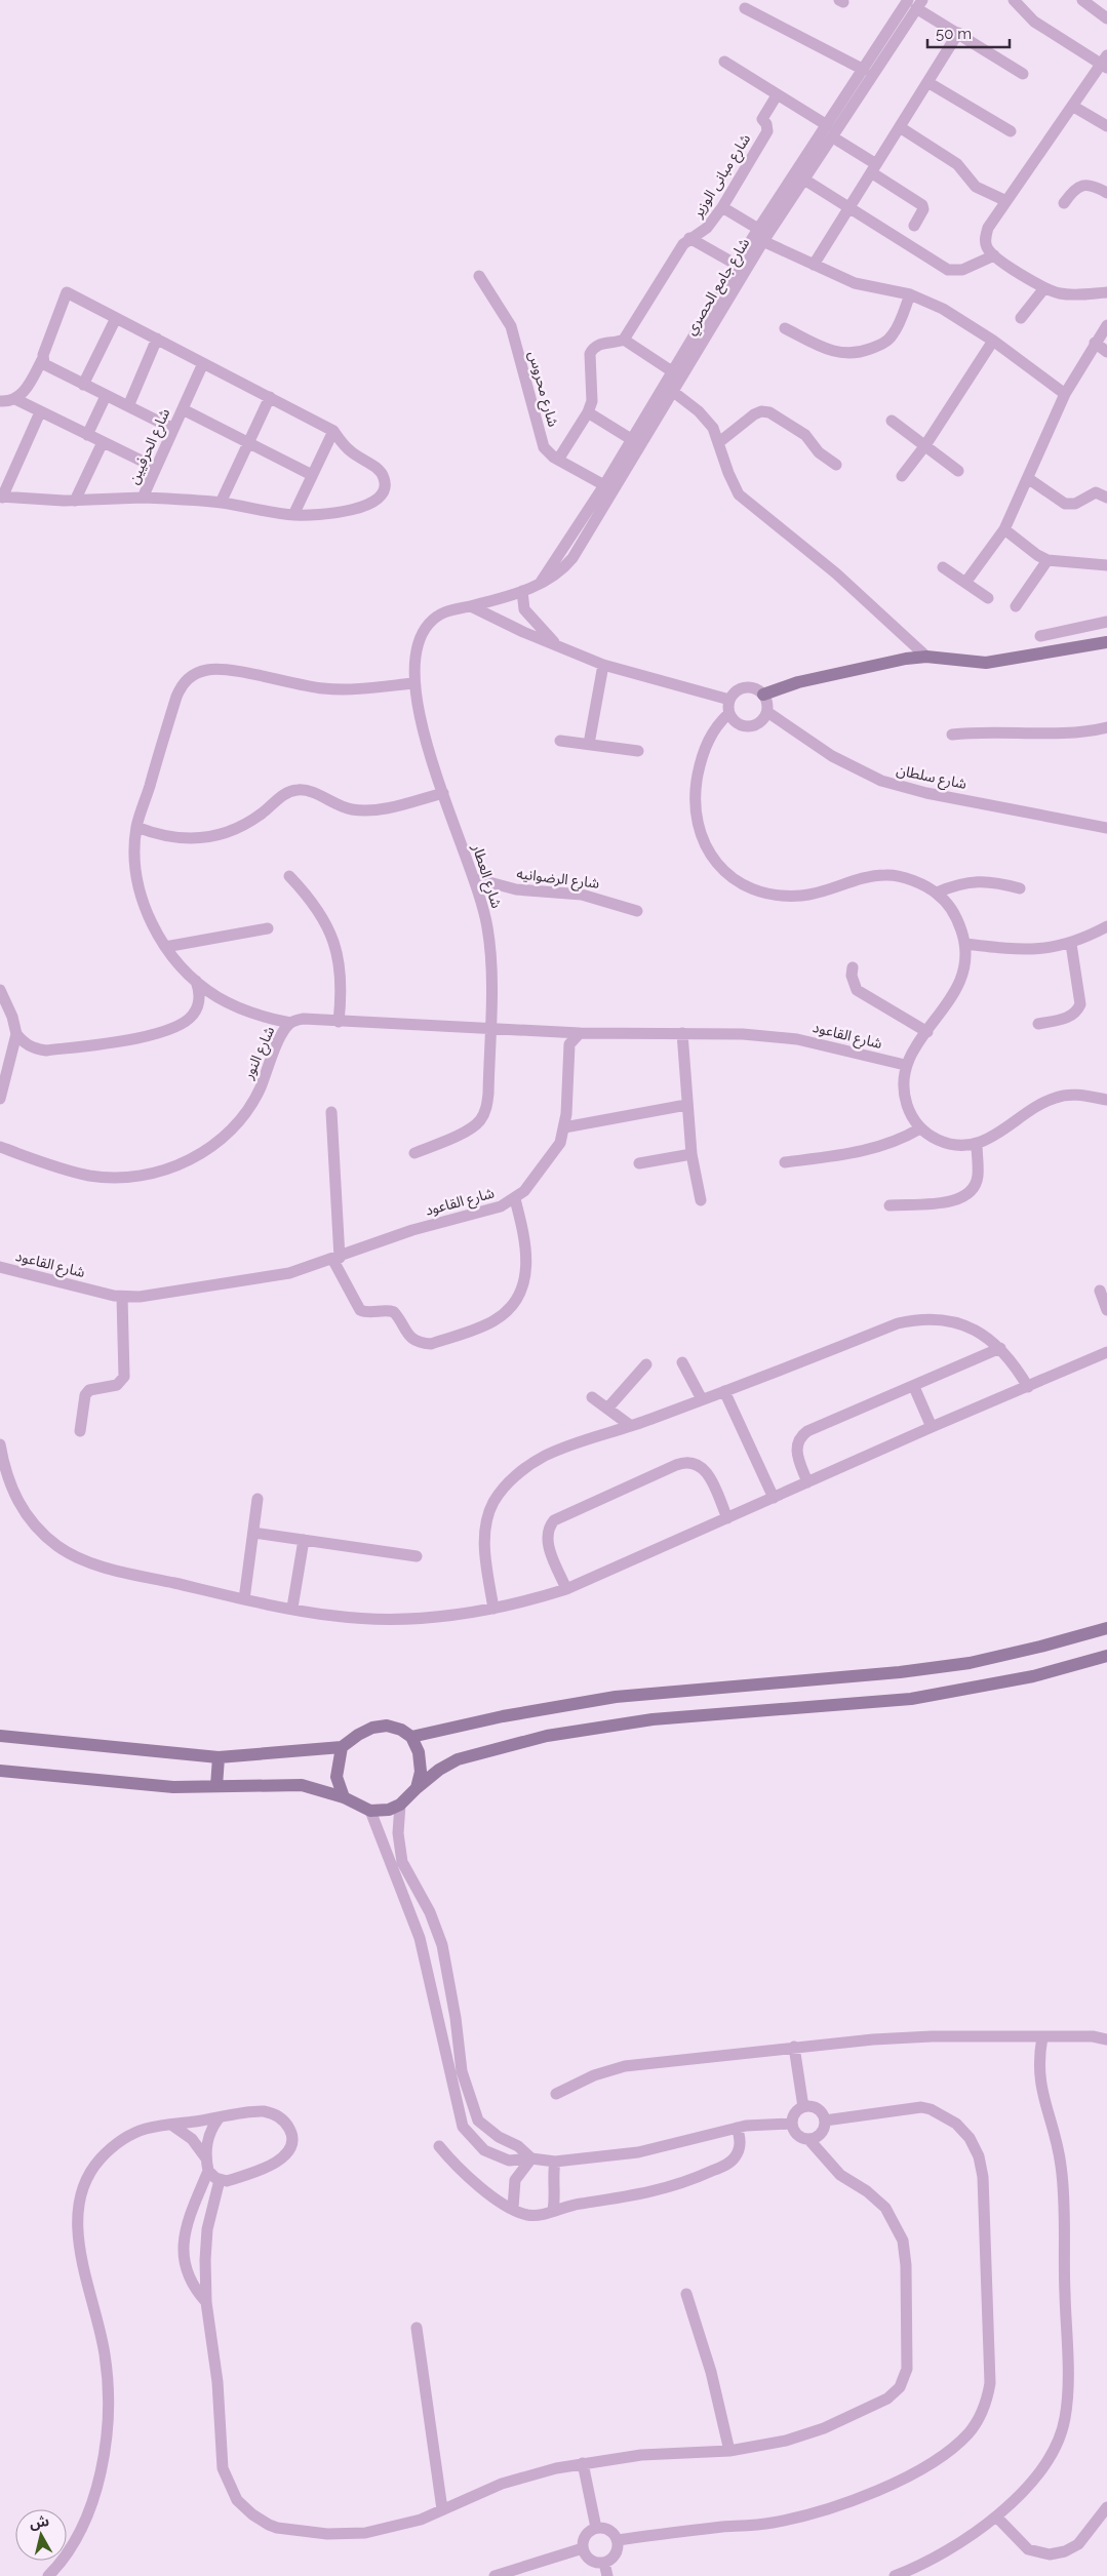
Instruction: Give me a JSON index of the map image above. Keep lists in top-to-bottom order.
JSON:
{
  "streets": {
    "street": [
      "شارع مبانى الوزير",
      "شارع جامع الحصري",
      "شارع محروس",
      "شارع الحرفيين",
      "شارع سلطان",
      "شارع العطار",
      "شارع الرضوانيه",
      "شارع القاعود",
      "شارع النور"
    ]
  },
  "crossings": [
    ["شارع جامع الحصري", "شارع محروس"],
    ["شارع جامع الحصري", "شارع العطار"],
    ["شارع العطار", "شارع الرضوانيه"],
    ["شارع العطار", "شارع النور"],
    ["شارع القاعود", "شارع النور"]
  ],
  "scale_bar": "50 m",
  "north": "top"
}
